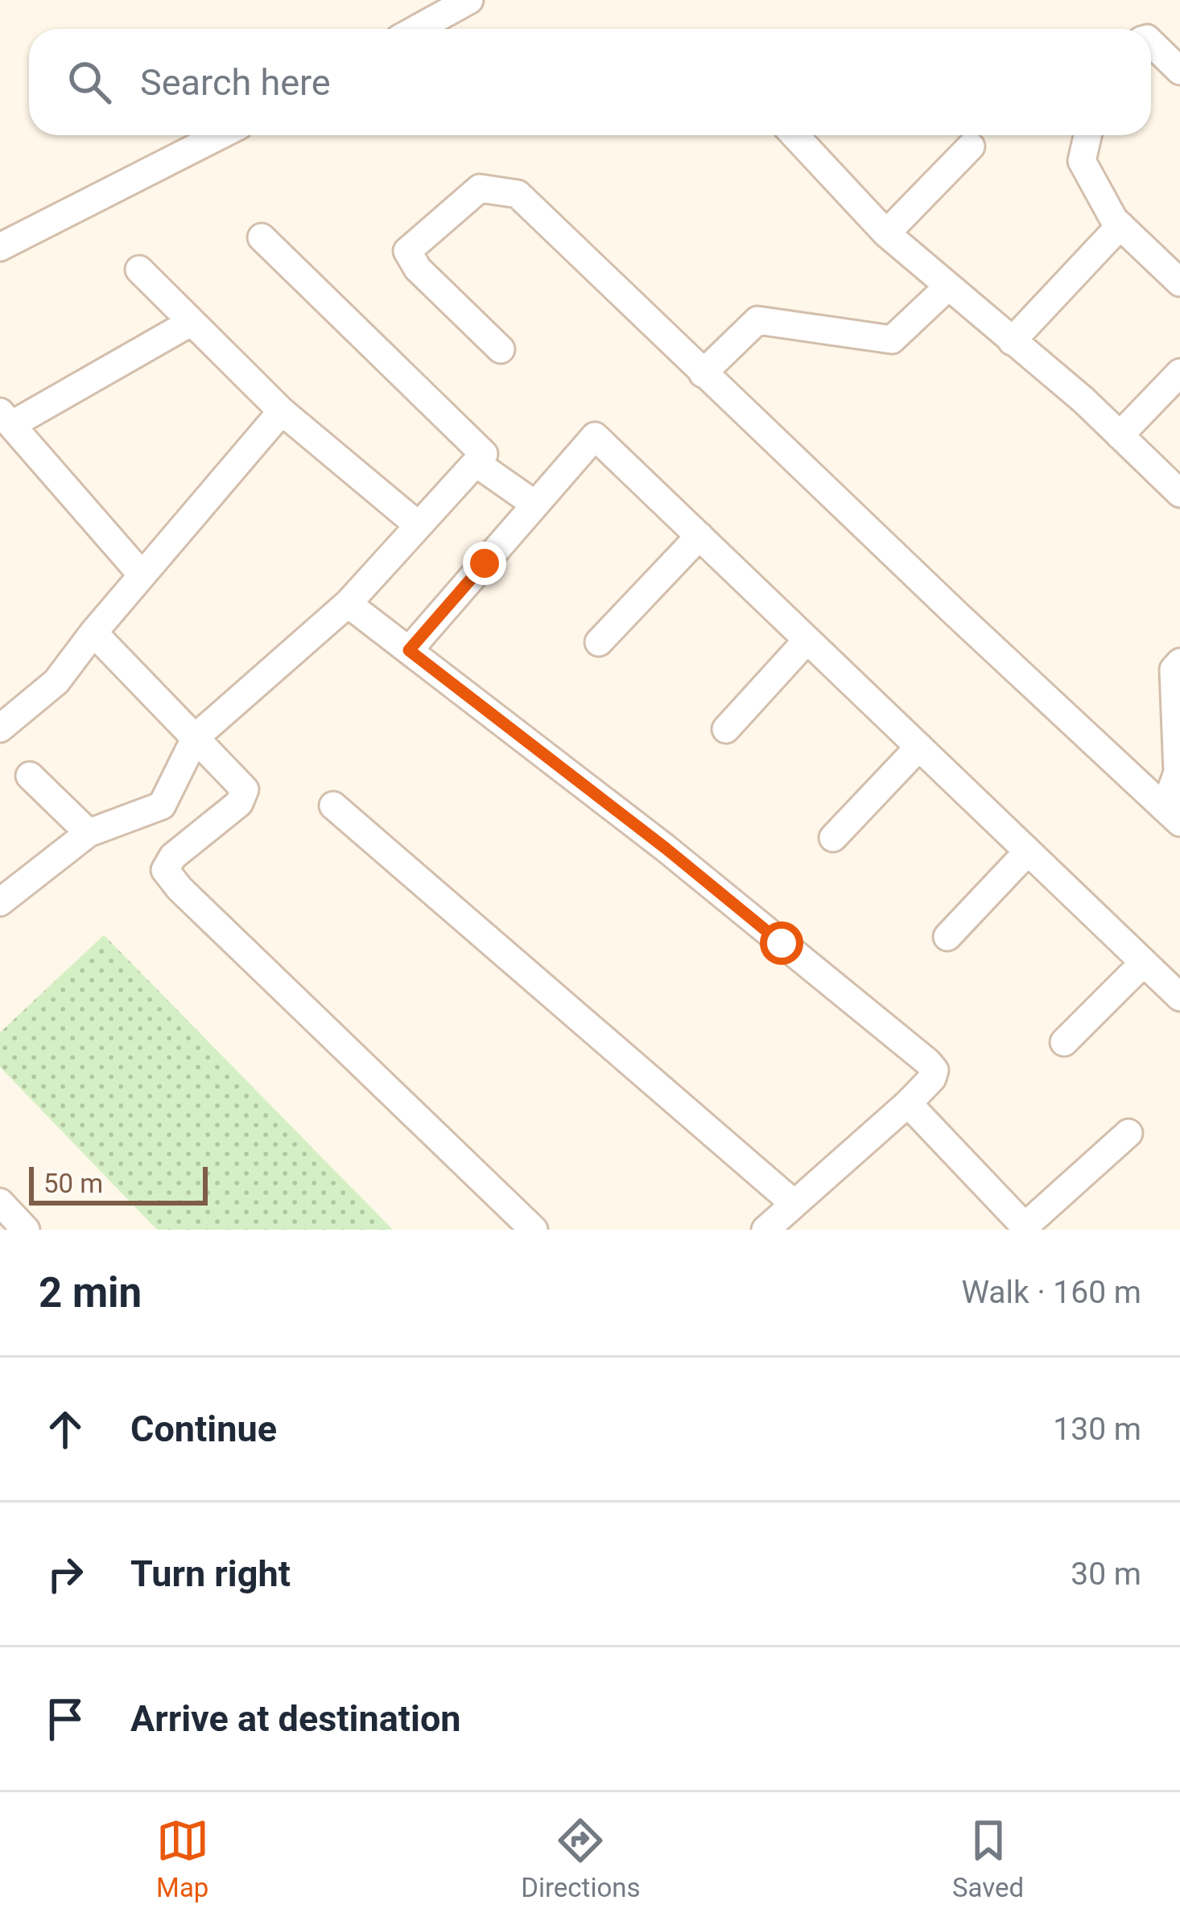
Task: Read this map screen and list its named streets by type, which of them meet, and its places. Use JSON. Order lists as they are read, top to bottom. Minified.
{"scale_bar":"50 m","page":{"search":"Search here","scale":"50 m","heading":["2 min","Walk · 160 m"],"list":[["Continue","130 m"],["Turn right","30 m"],"Arrive at destination"],"nav":["Map","Directions","Saved"]}}
